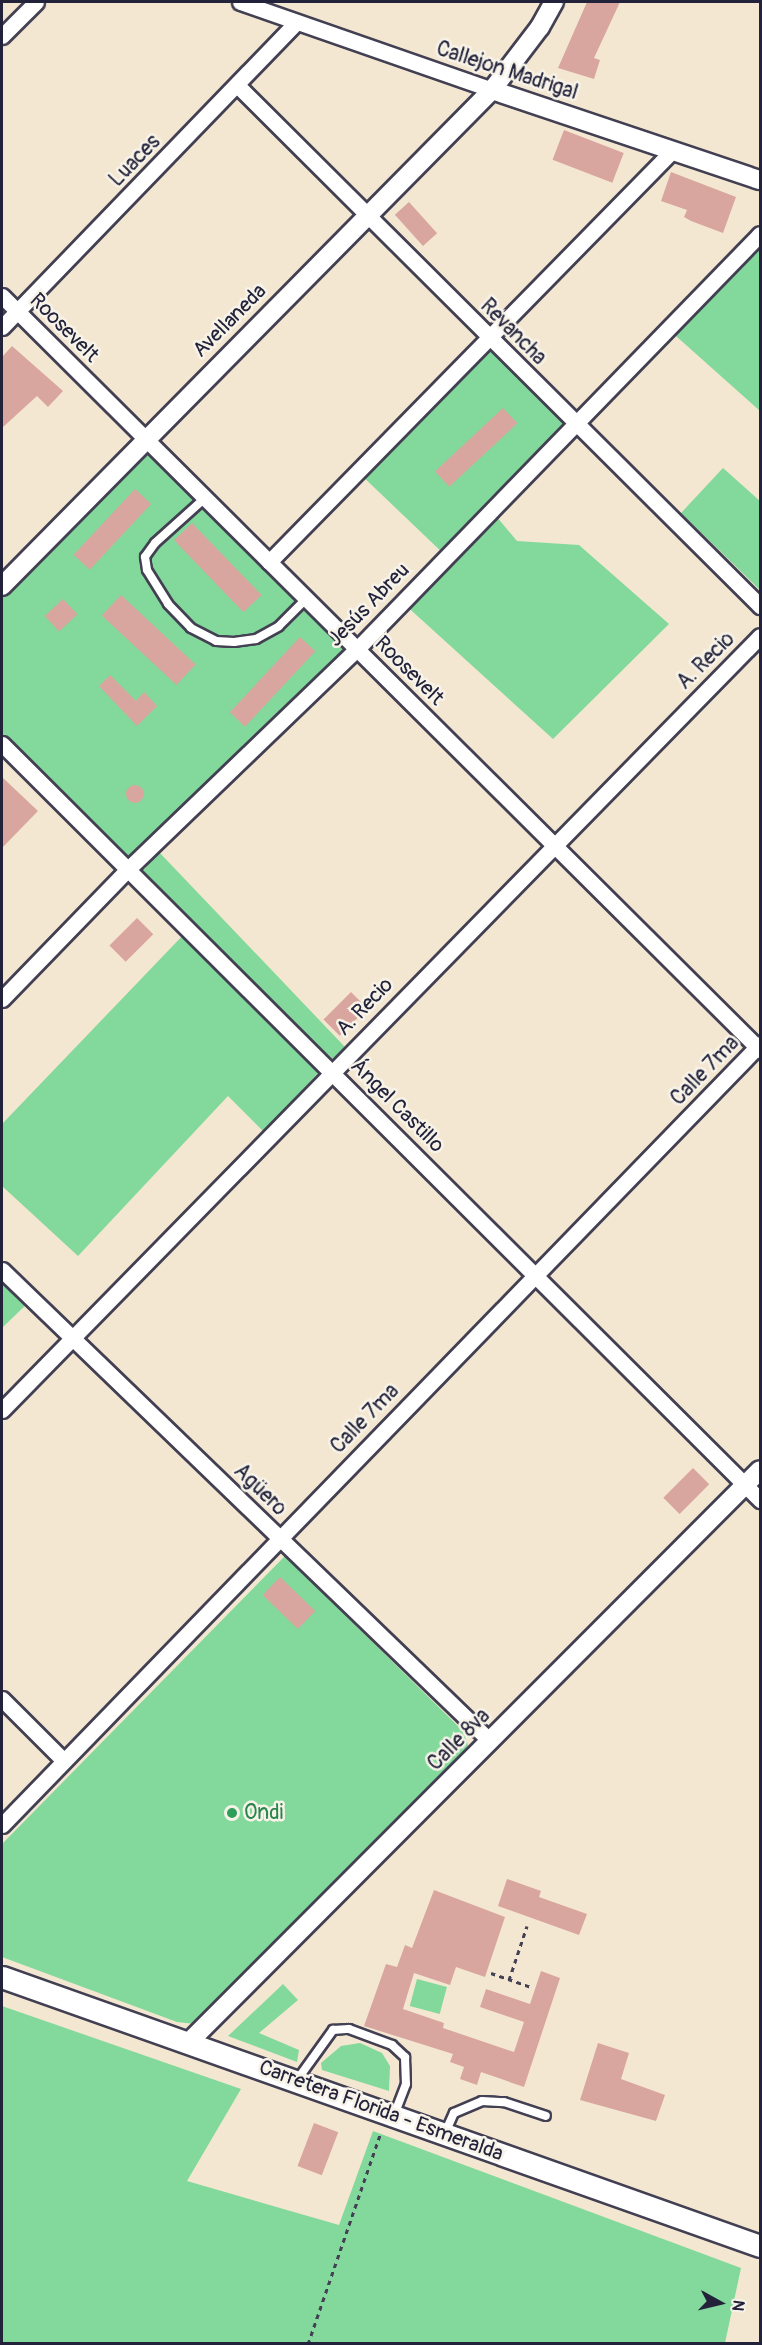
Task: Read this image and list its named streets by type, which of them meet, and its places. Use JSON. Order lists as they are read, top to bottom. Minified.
{"streets":{"main road":["Carretera Florida - Esmeralda"],"street":["Callejon Madrigal","Luaces","Avellaneda","Roosevelt","Revancha","Jesús Abreu","A. Recio","Calle 7ma","Ángel Castillo","Agüero","Calle 8va"]},"crossings":[["Callejon Madrigal","Luaces"],["Callejon Madrigal","Avellaneda"],["Luaces","Roosevelt"],["Luaces","Revancha"],["Avellaneda","Roosevelt"],["Avellaneda","Revancha"],["Roosevelt","Jesús Abreu"],["Roosevelt","A. Recio"],["Roosevelt","Calle 7ma"],["Revancha","Jesús Abreu"],["Jesús Abreu","Ángel Castillo"],["A. Recio","Ángel Castillo"],["A. Recio","Agüero"],["Calle 7ma","Ángel Castillo"],["Calle 7ma","Agüero"],["Ángel Castillo","Calle 8va"],["Agüero","Calle 8va"],["Calle 8va","Carretera Florida - Esmeralda"]],"places":["Ondi"],"north":"right"}
